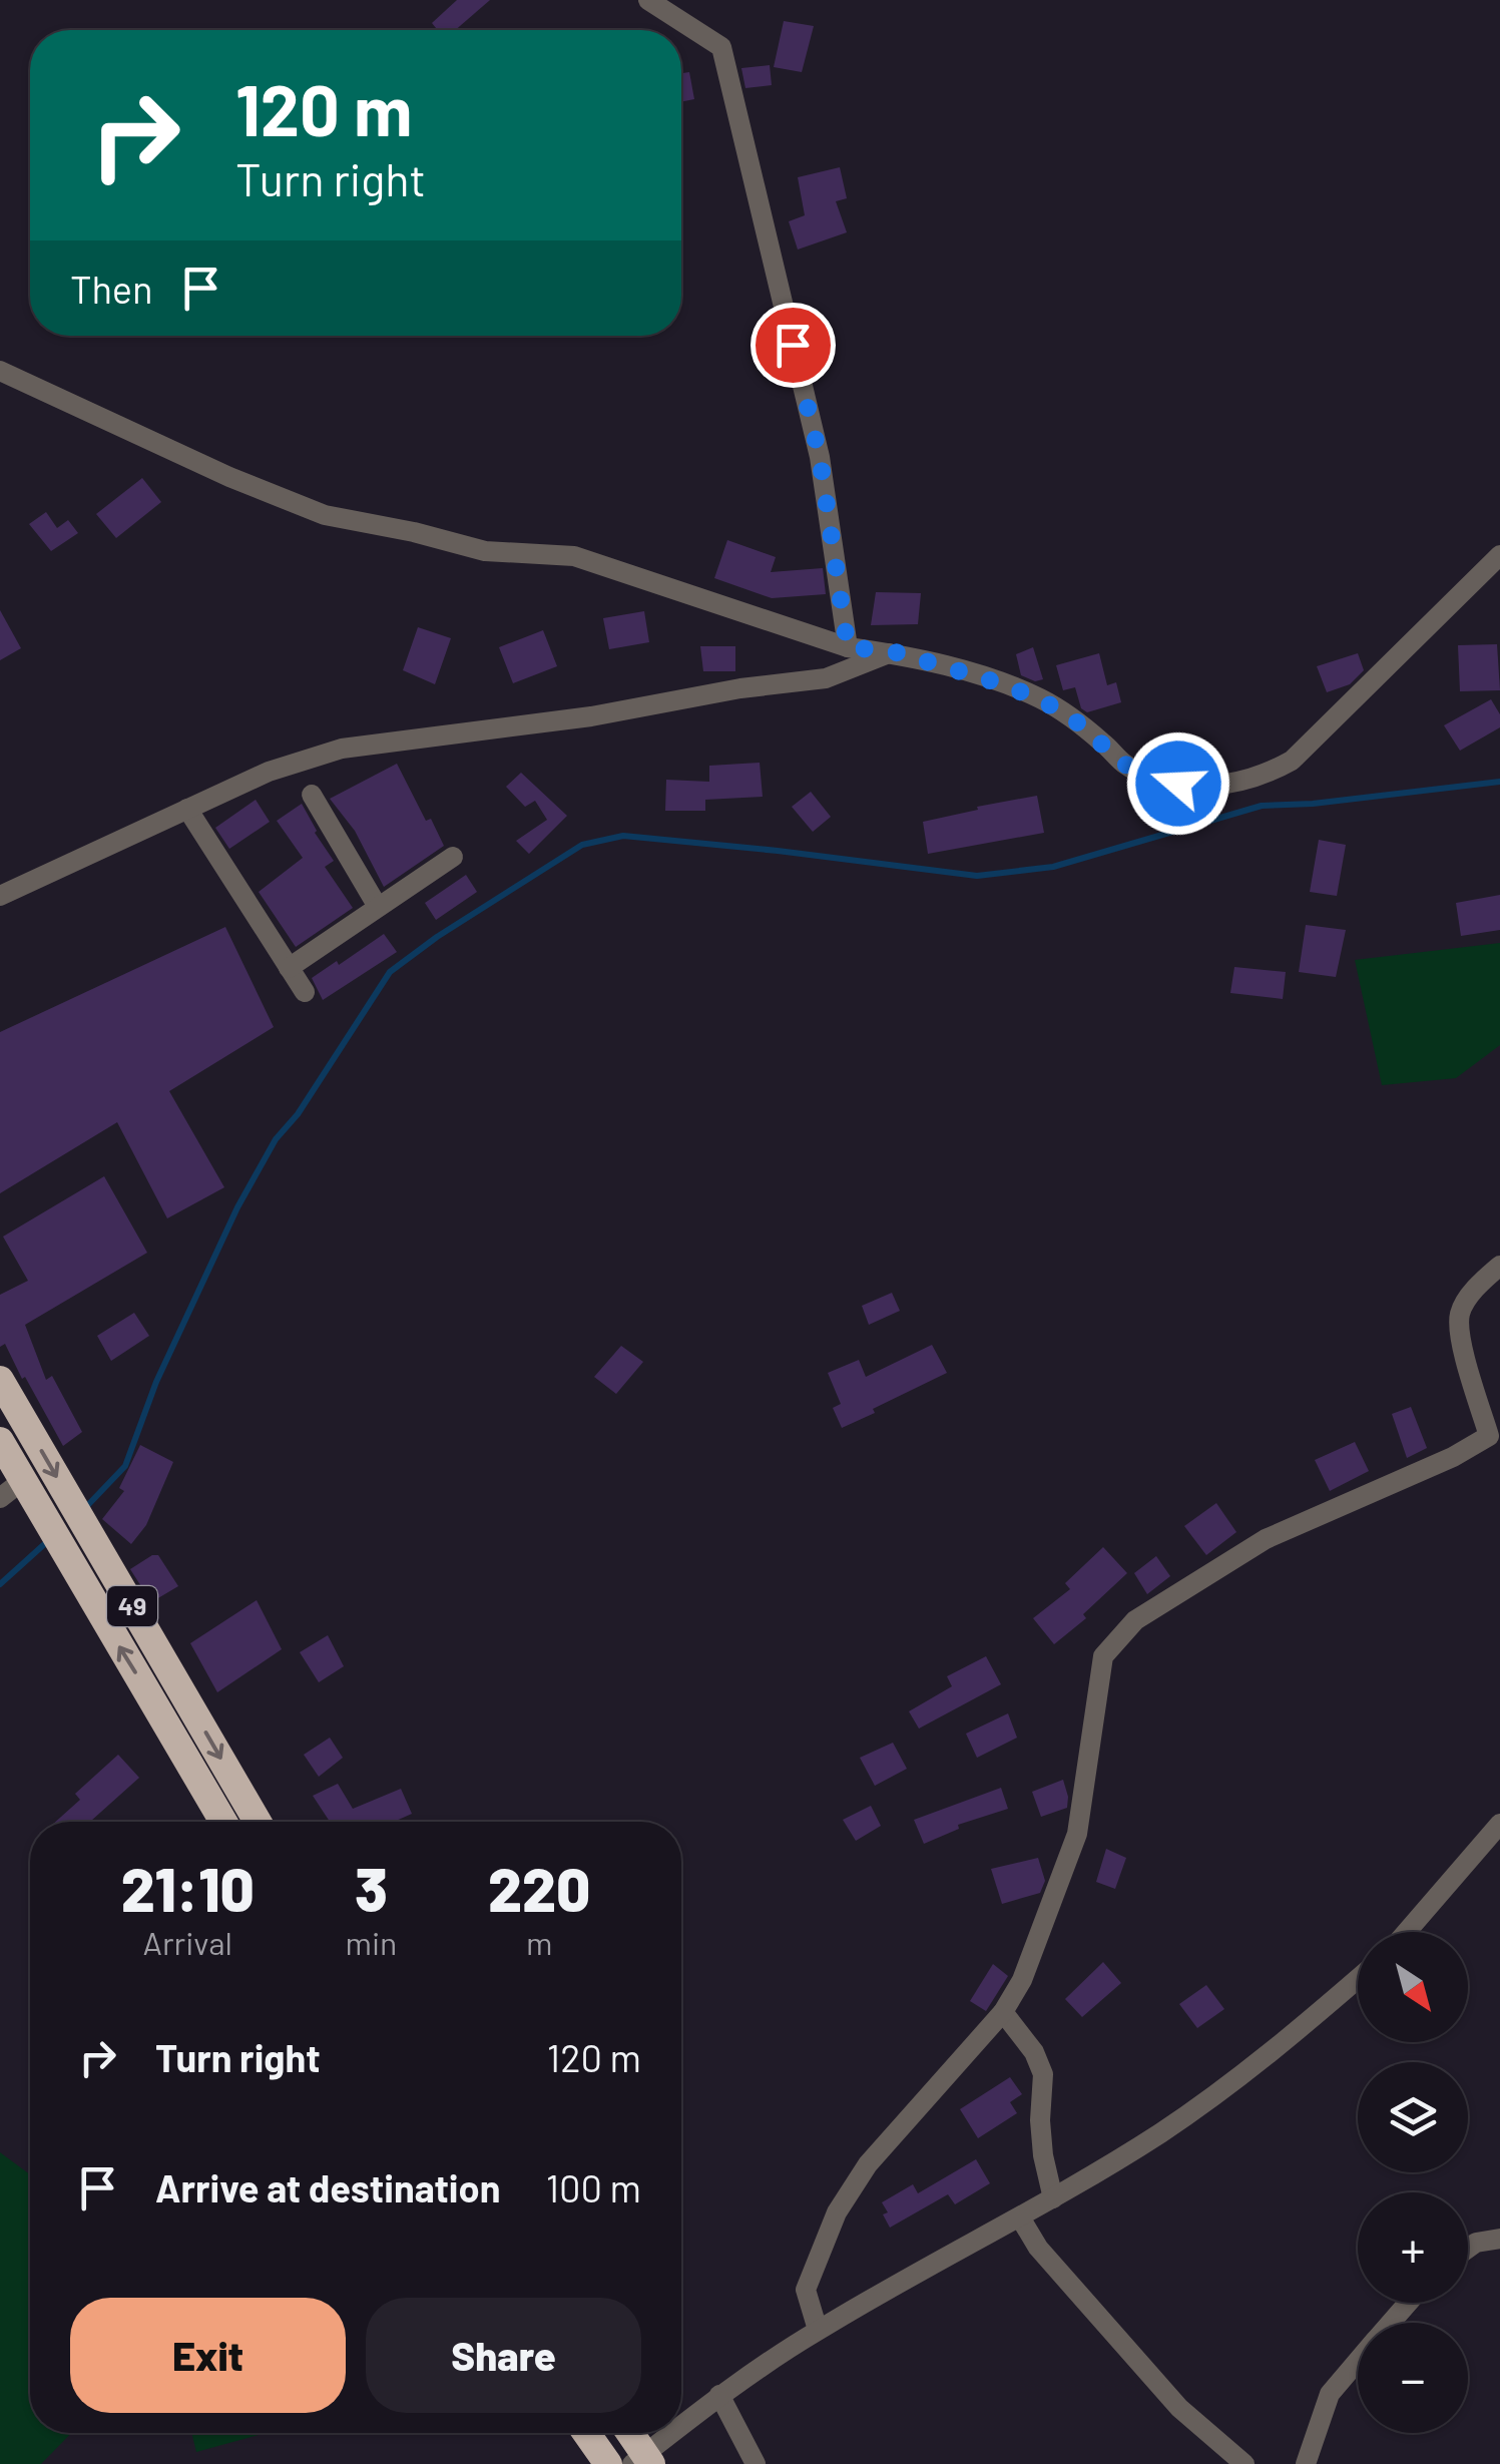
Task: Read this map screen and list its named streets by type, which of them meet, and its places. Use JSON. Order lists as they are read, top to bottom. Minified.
{"streets":{"highway":["49"]},"north":"bottom right","page":{"turn":["120 m","Turn right"],"then":"Then","eta":["21:10","Arrival","3","min","220","m"],"map_buttons":["+","−"],"list":[{"name":"Turn right","value":"120 m"},{"name":"Arrive at destination","value":"100 m"}],"buttons":["Exit","Share"]}}
